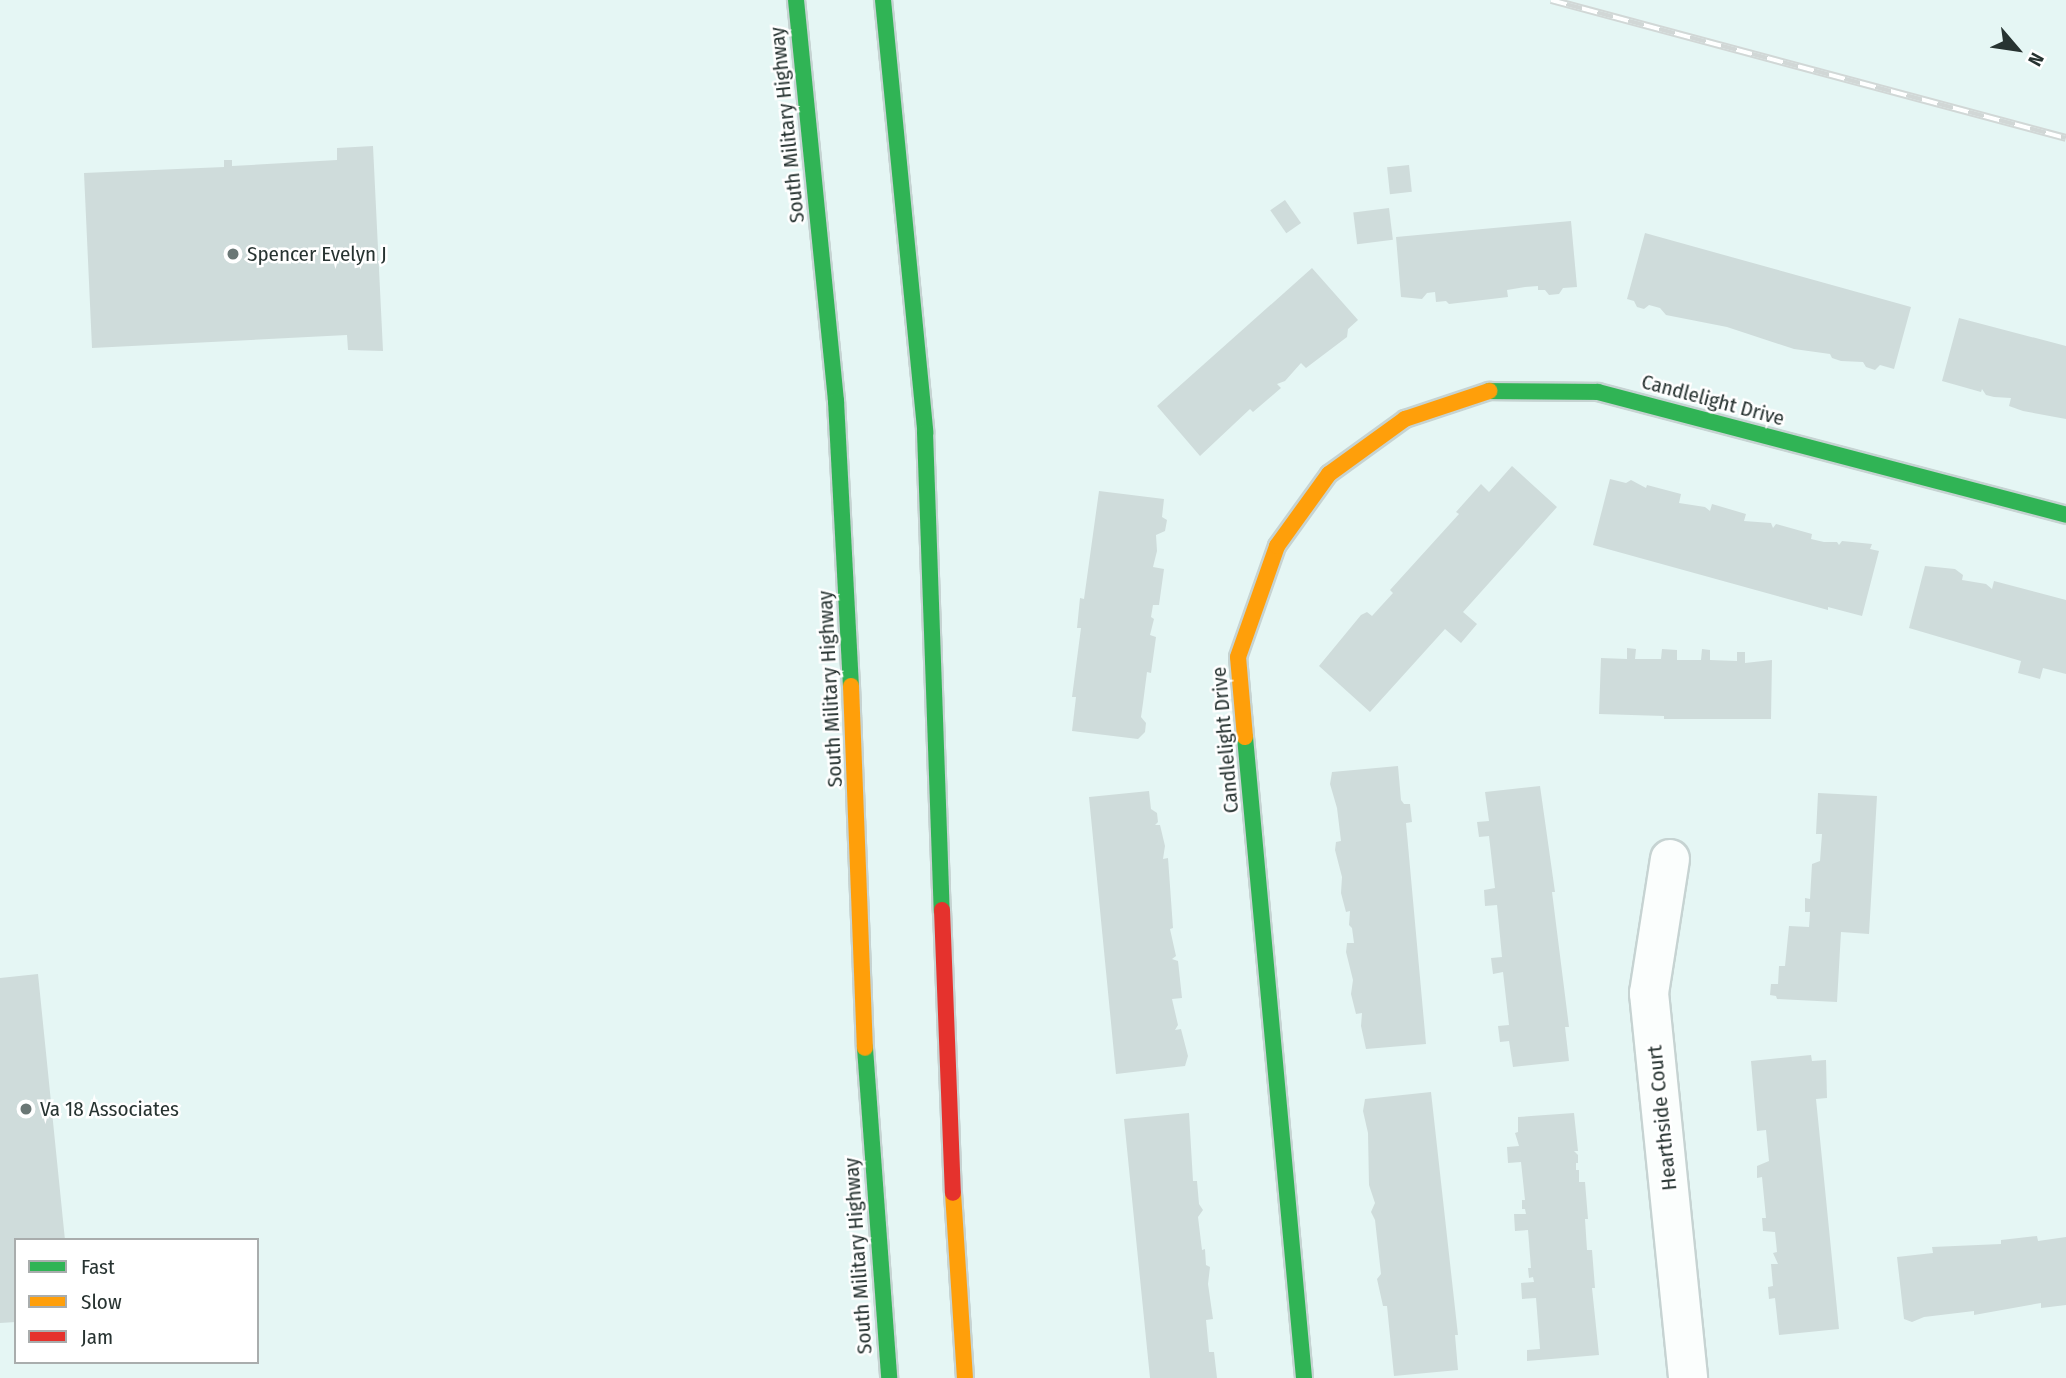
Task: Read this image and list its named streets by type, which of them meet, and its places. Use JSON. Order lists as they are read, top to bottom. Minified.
{"streets":{"main road":["South Military Highway","Candlelight Drive"],"street":["Hearthside Court"]},"places":["Spencer Evelyn J","Va 18 Associates"],"legend":["Fast","Slow","Jam"],"north":"bottom right"}
